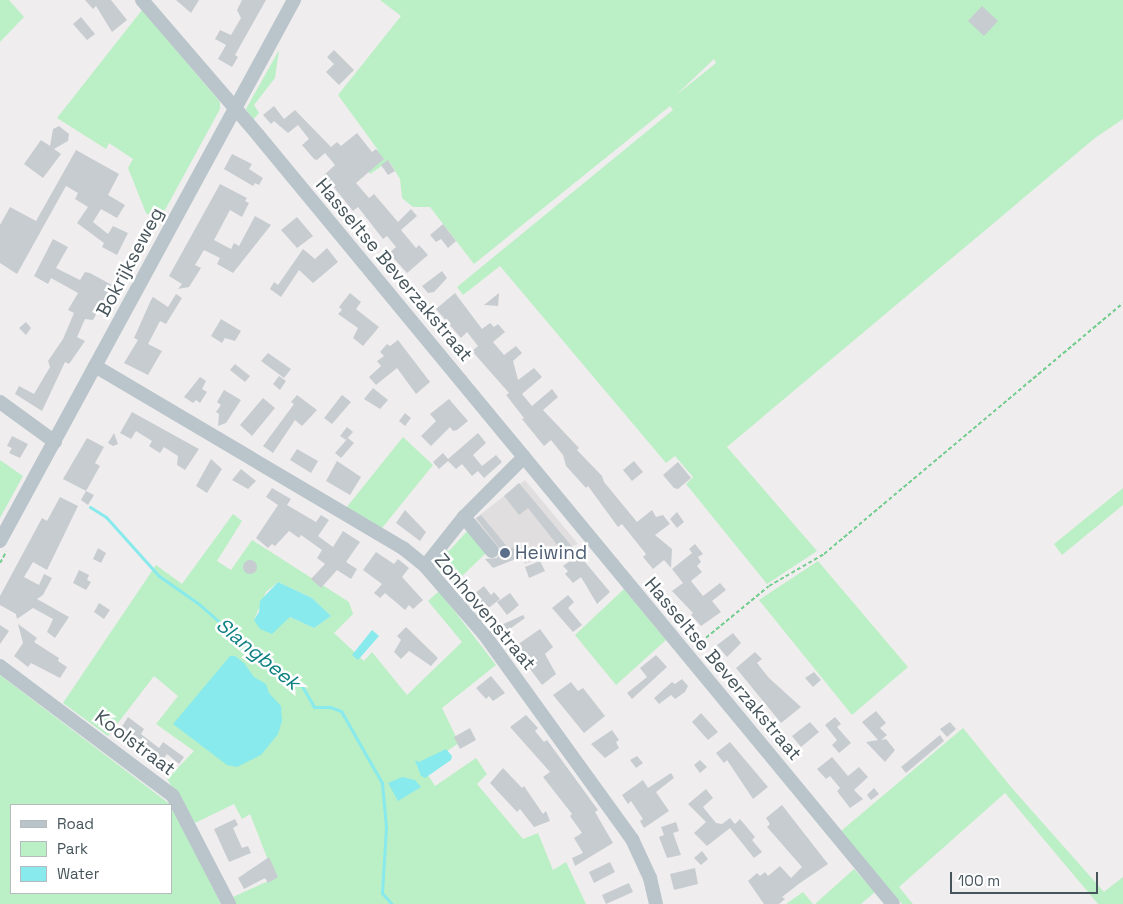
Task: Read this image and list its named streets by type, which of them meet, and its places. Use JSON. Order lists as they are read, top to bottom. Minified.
{"streets":{"street":["Bokrijkseweg","Hasseltse Beverzakstraat","Zonhovenstraat","Koolstraat"]},"crossings":[["Bokrijkseweg","Hasseltse Beverzakstraat"],["Bokrijkseweg","Zonhovenstraat"]],"water":["Slangbeek"],"places":["Heiwind"],"legend":["Road","Park","Water"],"scale_bar":"100 m"}
